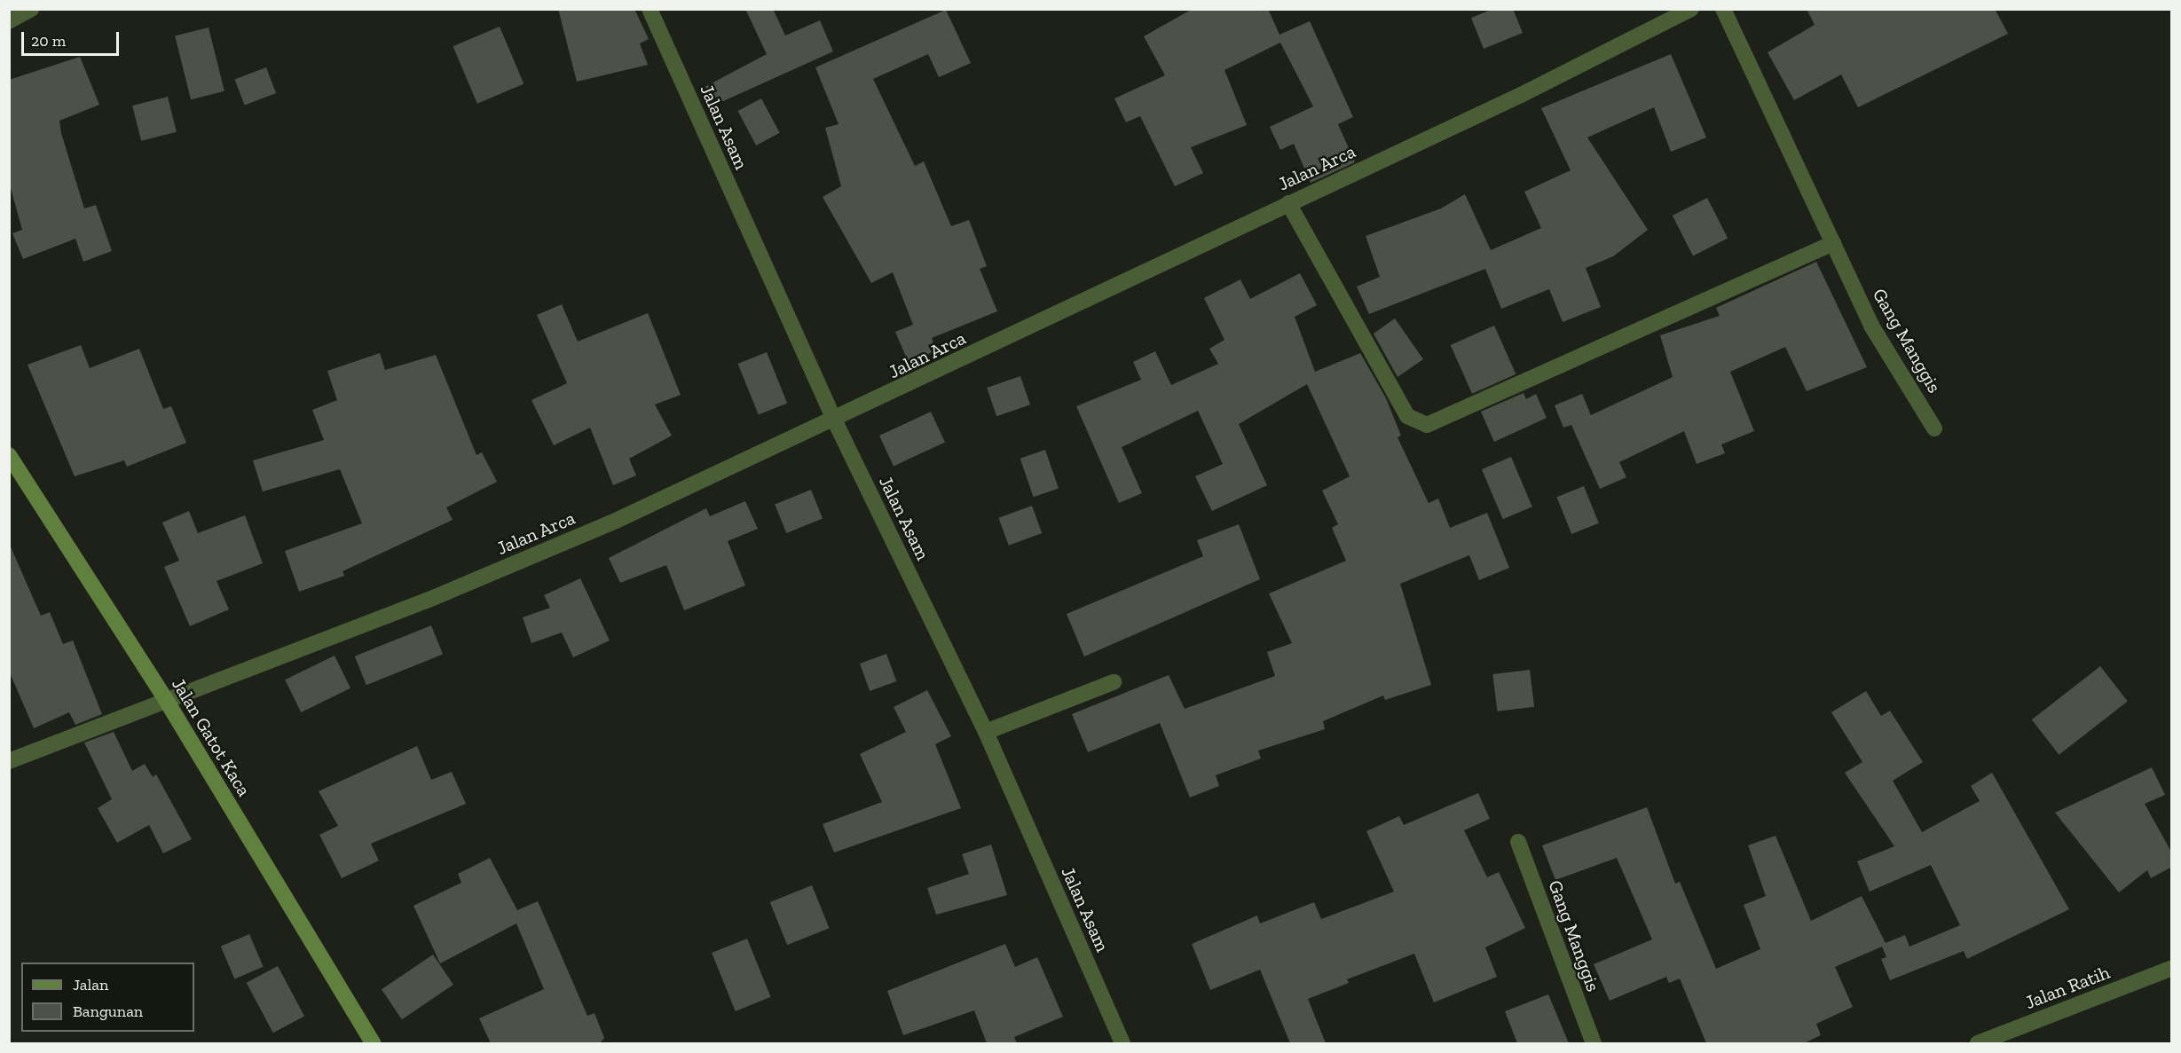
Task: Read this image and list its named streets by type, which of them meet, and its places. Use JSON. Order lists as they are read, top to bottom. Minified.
{"streets":{"main road":["Jalan Gatot Kaca"],"street":["Jalan Asam","Jalan Arca","Gang Manggis","Jalan Ratih"]},"crossings":[["Jalan Asam","Jalan Arca"],["Jalan Arca","Jalan Gatot Kaca"]],"legend":["Jalan","Bangunan"],"scale_bar":"20 m"}
